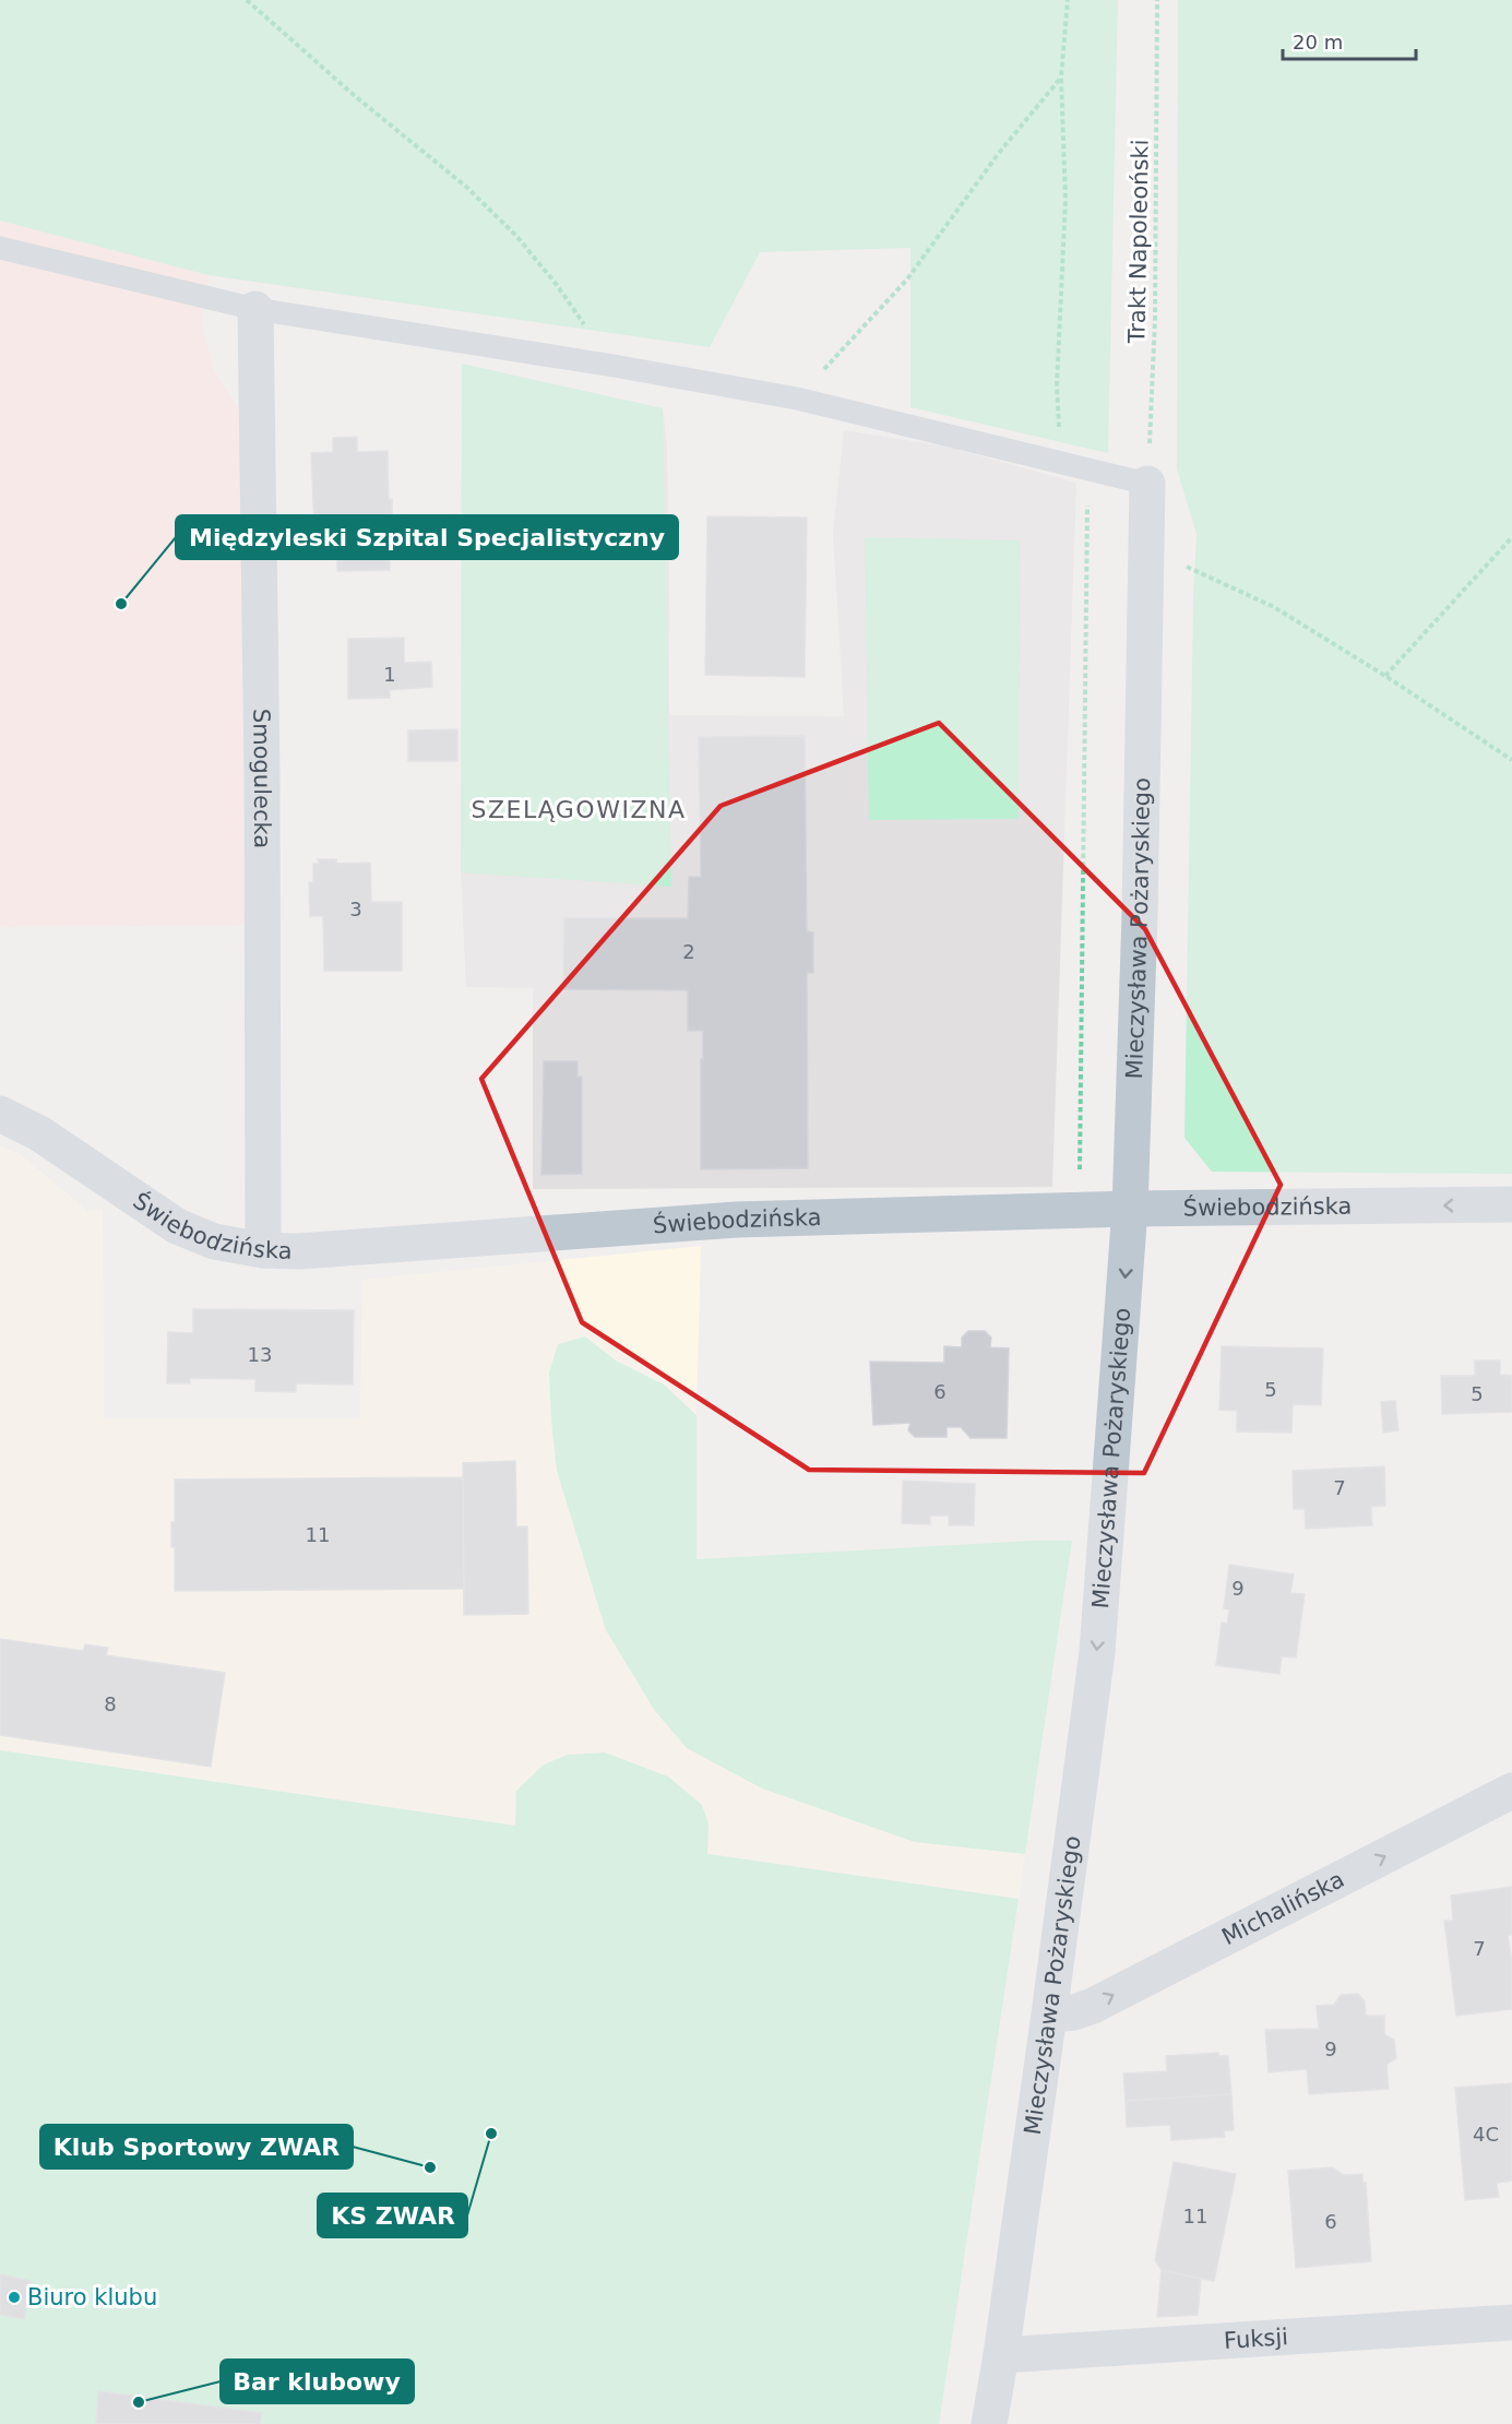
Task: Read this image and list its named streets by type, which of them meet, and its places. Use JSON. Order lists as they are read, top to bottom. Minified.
{"streets":{"street":["Smogulecka","Mieczysława Pożaryskiego","Świebodzińska","Michalińska","Fuksji"],"path":["Trakt Napoleoński"]},"crossings":[["Trakt Napoleoński","Mieczysława Pożaryskiego"],["Smogulecka","Świebodzińska"],["Mieczysława Pożaryskiego","Świebodzińska"],["Mieczysława Pożaryskiego","Michalińska"],["Mieczysława Pożaryskiego","Fuksji"]],"one_way":["Mieczysława Pożaryskiego","Michalińska"],"districts":["SZELĄGOWIZNA"],"places":["Międzyleski Szpital Specjalistyczny","KS ZWAR","Klub Sportowy ZWAR","Biuro klubu","Bar klubowy"],"house_numbers":["1","3","2","13","5","6","5","7","11","9","8","7","9","4C","11","6"],"scale_bar":"20 m"}
